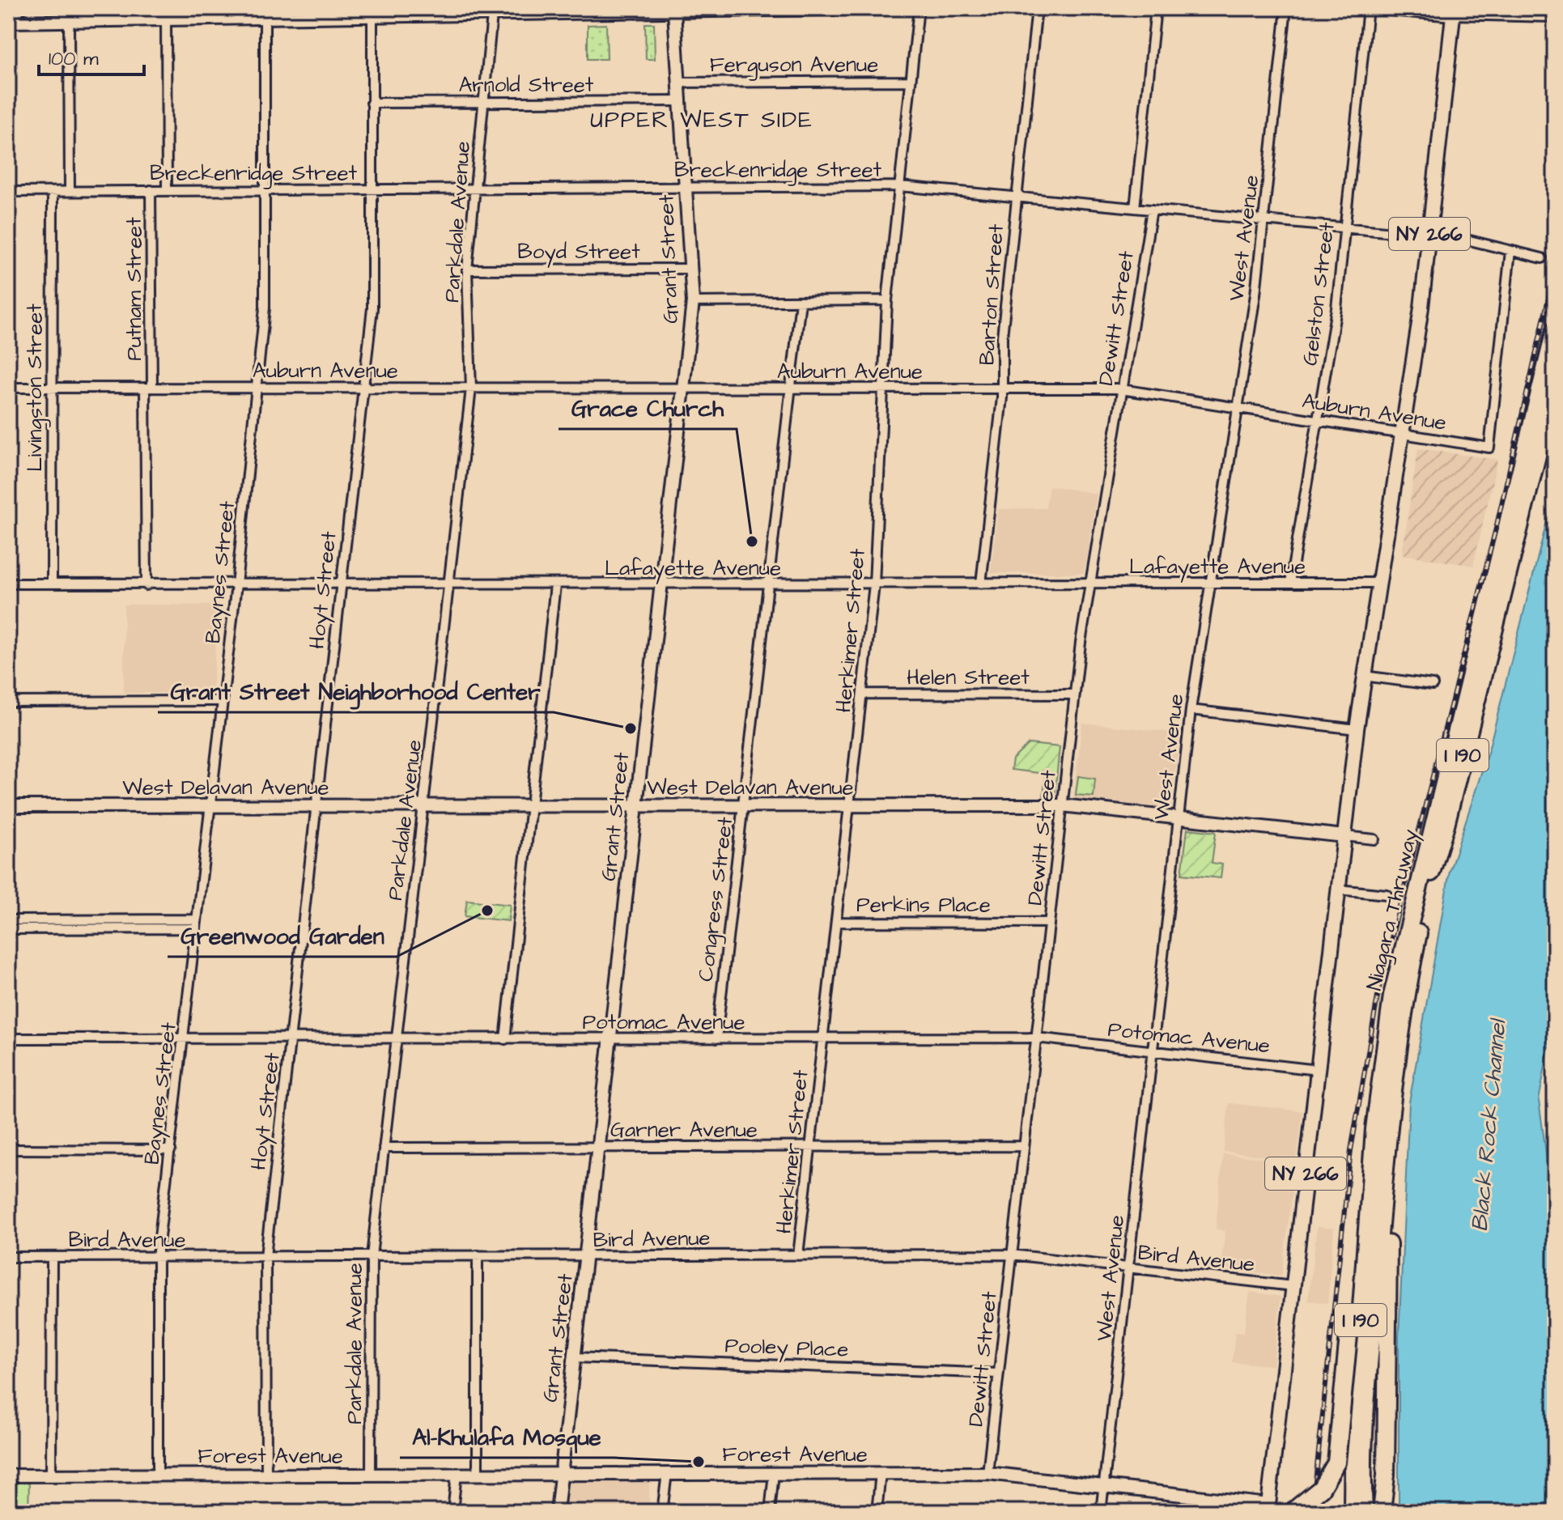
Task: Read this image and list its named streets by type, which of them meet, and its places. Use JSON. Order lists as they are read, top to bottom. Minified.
{"streets":{"highway":["I 190","Niagara Thruway"],"main road":["NY 266"],"street":["Ferguson Avenue","Arnold Street","Breckenridge Street","Parkdale Avenue","West Avenue","Boyd Street","Grant Street","Putnam Street","Gelston Street","Barton Street","Dewitt Street","Auburn Avenue","Livingston Street","Lafayette Avenue","Baynes Street","Hoyt Street","Herkimer Street","Helen Street","West Delavan Avenue","Congress Street","Perkins Place","Potomac Avenue","Garner Avenue","Bird Avenue","Pooley Place","Forest Avenue"]},"crossings":[["Ferguson Avenue","Grant Street"],["Ferguson Avenue","Herkimer Street"],["Arnold Street","Parkdale Avenue"],["Arnold Street","Grant Street"],["Arnold Street","Hoyt Street"],["Breckenridge Street","Parkdale Avenue"],["Breckenridge Street","NY 266"],["Breckenridge Street","West Avenue"],["Breckenridge Street","Grant Street"],["Breckenridge Street","Putnam Street"],["Breckenridge Street","Gelston Street"],["Breckenridge Street","Barton Street"],["Breckenridge Street","Dewitt Street"],["Breckenridge Street","Auburn Avenue"],["Breckenridge Street","Livingston Street"],["Breckenridge Street","Baynes Street"],["Breckenridge Street","Hoyt Street"],["Breckenridge Street","Herkimer Street"],["Parkdale Avenue","Boyd Street"],["Parkdale Avenue","Auburn Avenue"],["Parkdale Avenue","Lafayette Avenue"],["Parkdale Avenue","West Delavan Avenue"],["Parkdale Avenue","Potomac Avenue"],["Parkdale Avenue","Garner Avenue"],["Parkdale Avenue","Bird Avenue"],["Parkdale Avenue","Forest Avenue"],["NY 266","Auburn Avenue"],["NY 266","Lafayette Avenue"],["NY 266","West Delavan Avenue"],["NY 266","Potomac Avenue"],["NY 266","Bird Avenue"],["NY 266","Forest Avenue"],["West Avenue","Auburn Avenue"],["West Avenue","Lafayette Avenue"],["West Avenue","West Delavan Avenue"],["West Avenue","Potomac Avenue"],["West Avenue","Bird Avenue"],["West Avenue","Forest Avenue"],["Boyd Street","Grant Street"],["Grant Street","Auburn Avenue"],["Grant Street","Lafayette Avenue"],["Grant Street","West Delavan Avenue"],["Grant Street","Potomac Avenue"],["Grant Street","Garner Avenue"],["Grant Street","Bird Avenue"],["Grant Street","Pooley Place"],["Grant Street","Forest Avenue"],["Putnam Street","Auburn Avenue"],["Putnam Street","Lafayette Avenue"],["Gelston Street","Auburn Avenue"],["Gelston Street","Lafayette Avenue"],["Barton Street","Auburn Avenue"],["Barton Street","Lafayette Avenue"],["Dewitt Street","Auburn Avenue"],["Dewitt Street","Lafayette Avenue"],["Dewitt Street","Helen Street"],["Dewitt Street","West Delavan Avenue"],["Dewitt Street","Perkins Place"],["Dewitt Street","Potomac Avenue"],["Dewitt Street","Garner Avenue"],["Dewitt Street","Bird Avenue"],["Dewitt Street","Pooley Place"],["Dewitt Street","Forest Avenue"],["Auburn Avenue","Livingston Street"],["Auburn Avenue","Baynes Street"],["Auburn Avenue","Hoyt Street"],["Auburn Avenue","Herkimer Street"],["Auburn Avenue","Congress Street"],["Livingston Street","Lafayette Avenue"],["Lafayette Avenue","Baynes Street"],["Lafayette Avenue","Hoyt Street"],["Lafayette Avenue","Herkimer Street"],["Lafayette Avenue","Congress Street"],["Baynes Street","West Delavan Avenue"],["Baynes Street","Potomac Avenue"],["Baynes Street","Bird Avenue"],["Baynes Street","Forest Avenue"],["Hoyt Street","West Delavan Avenue"],["Hoyt Street","Potomac Avenue"],["Hoyt Street","Bird Avenue"],["Hoyt Street","Forest Avenue"],["Herkimer Street","Helen Street"],["Herkimer Street","West Delavan Avenue"],["Herkimer Street","Perkins Place"],["Herkimer Street","Potomac Avenue"],["Herkimer Street","Garner Avenue"],["Herkimer Street","Bird Avenue"],["West Delavan Avenue","Congress Street"],["Congress Street","Potomac Avenue"]],"districts":["UPPER WEST SIDE"],"water":["Black Rock Channel"],"places":["Grace Church","Grant Street Neighborhood Center","Greenwood Garden","Al-Khulafa Mosque"],"scale_bar":"100 m"}
